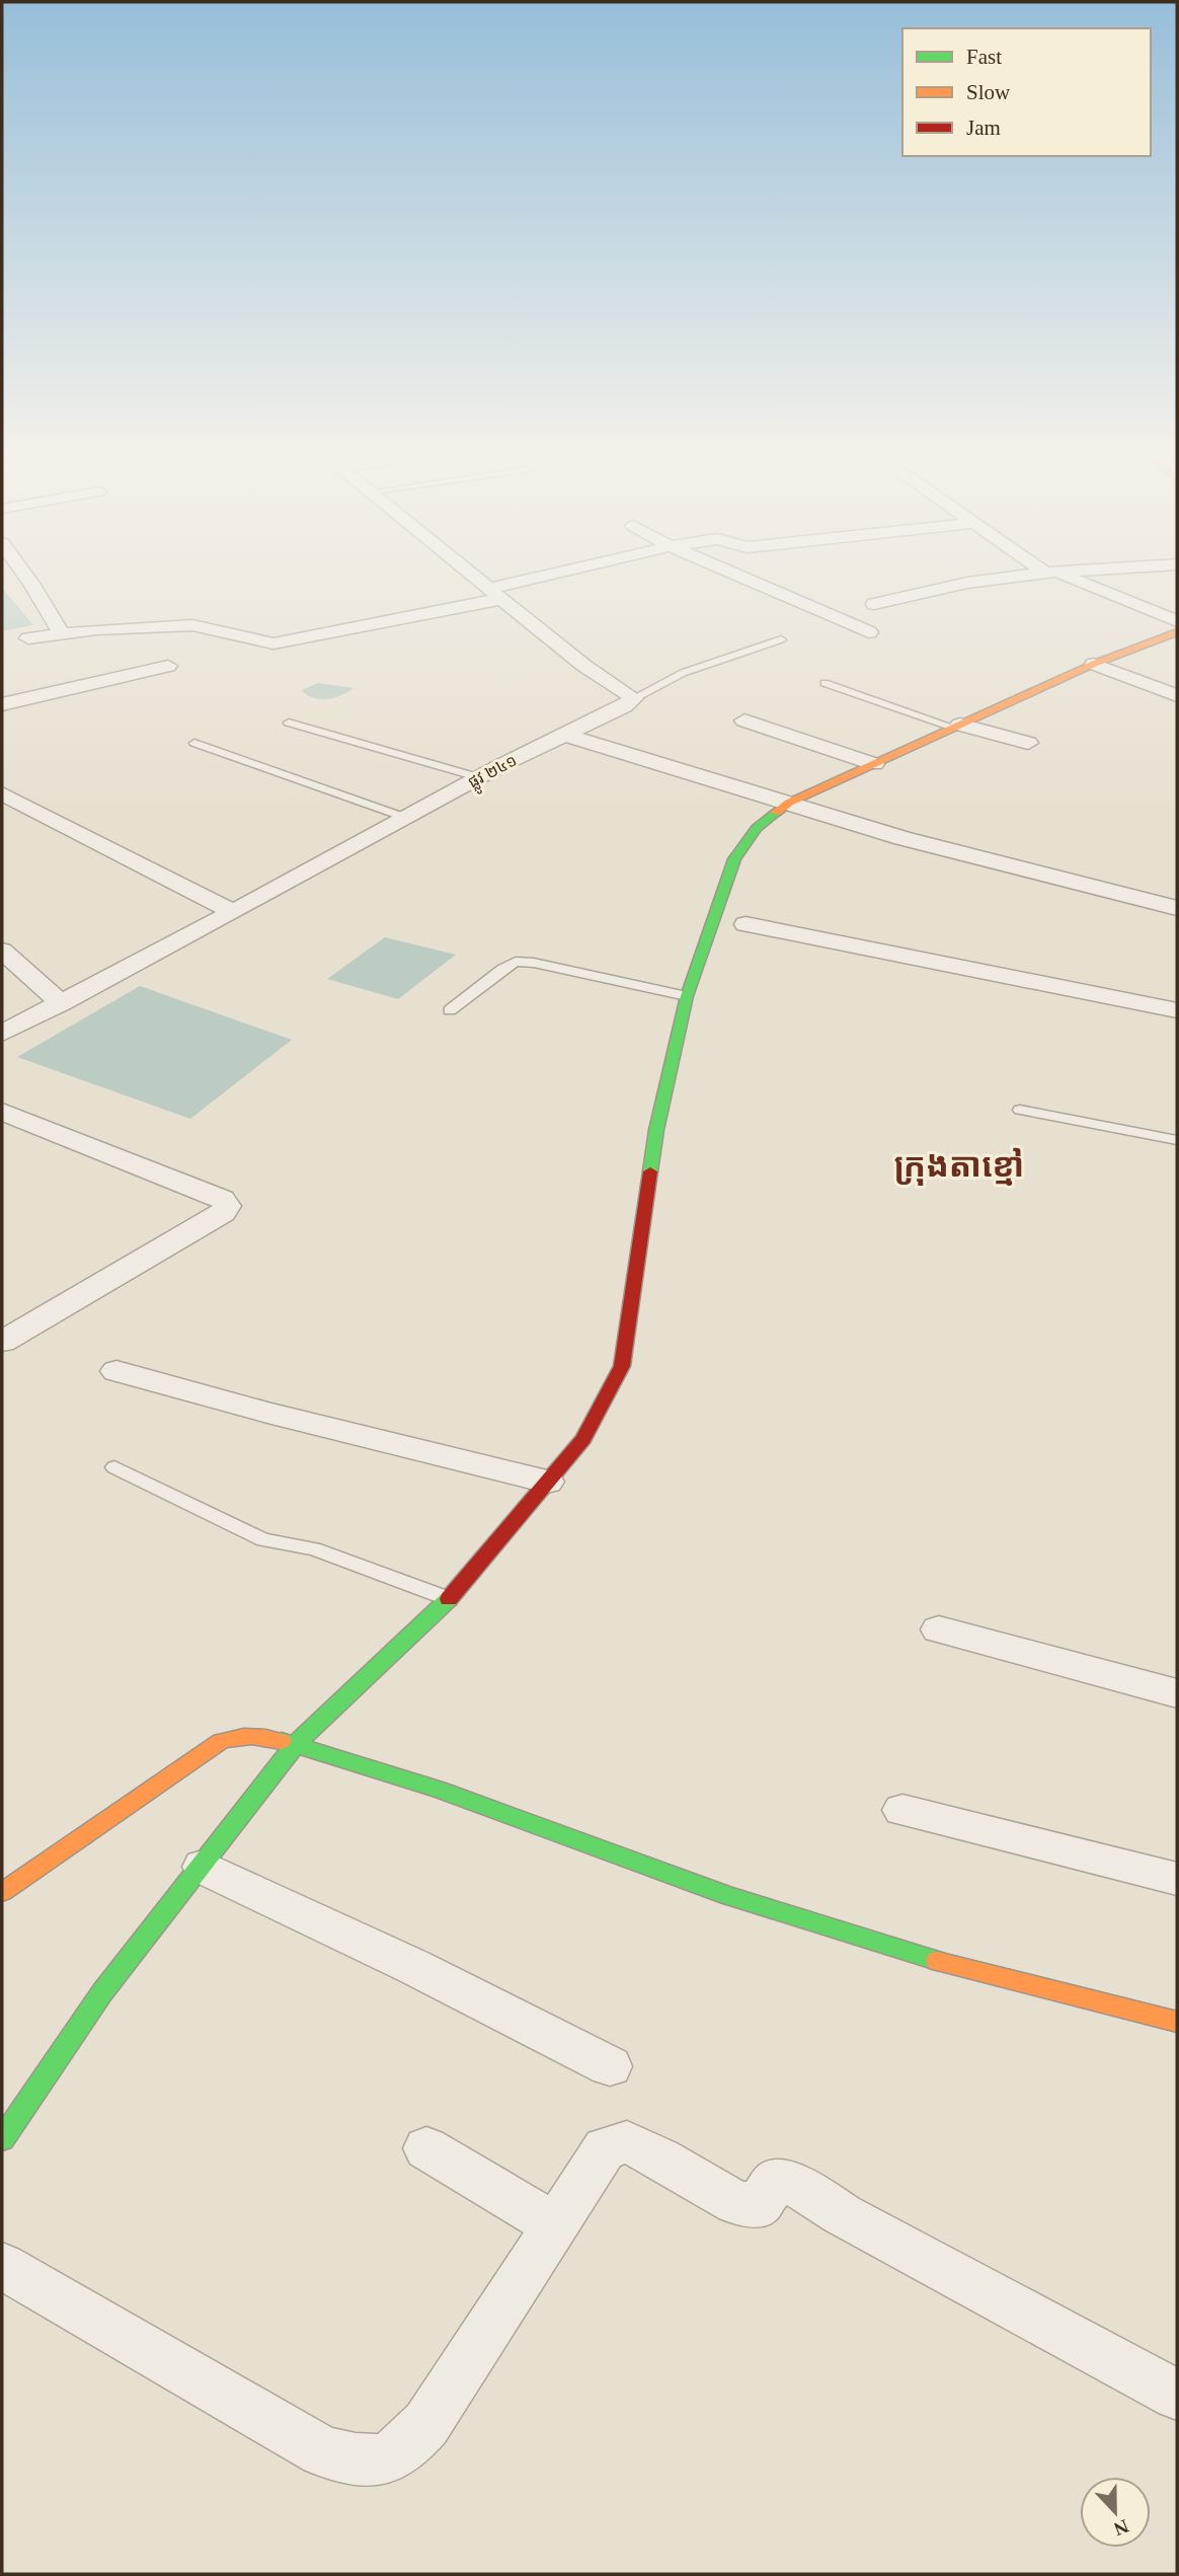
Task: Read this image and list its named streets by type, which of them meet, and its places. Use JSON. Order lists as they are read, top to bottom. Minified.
{"streets":{"street":["ផ្លូវ ២៤១"]},"districts":["ក្រុងតាខ្មៅ"],"legend":["Fast","Slow","Jam"],"north":"bottom"}
